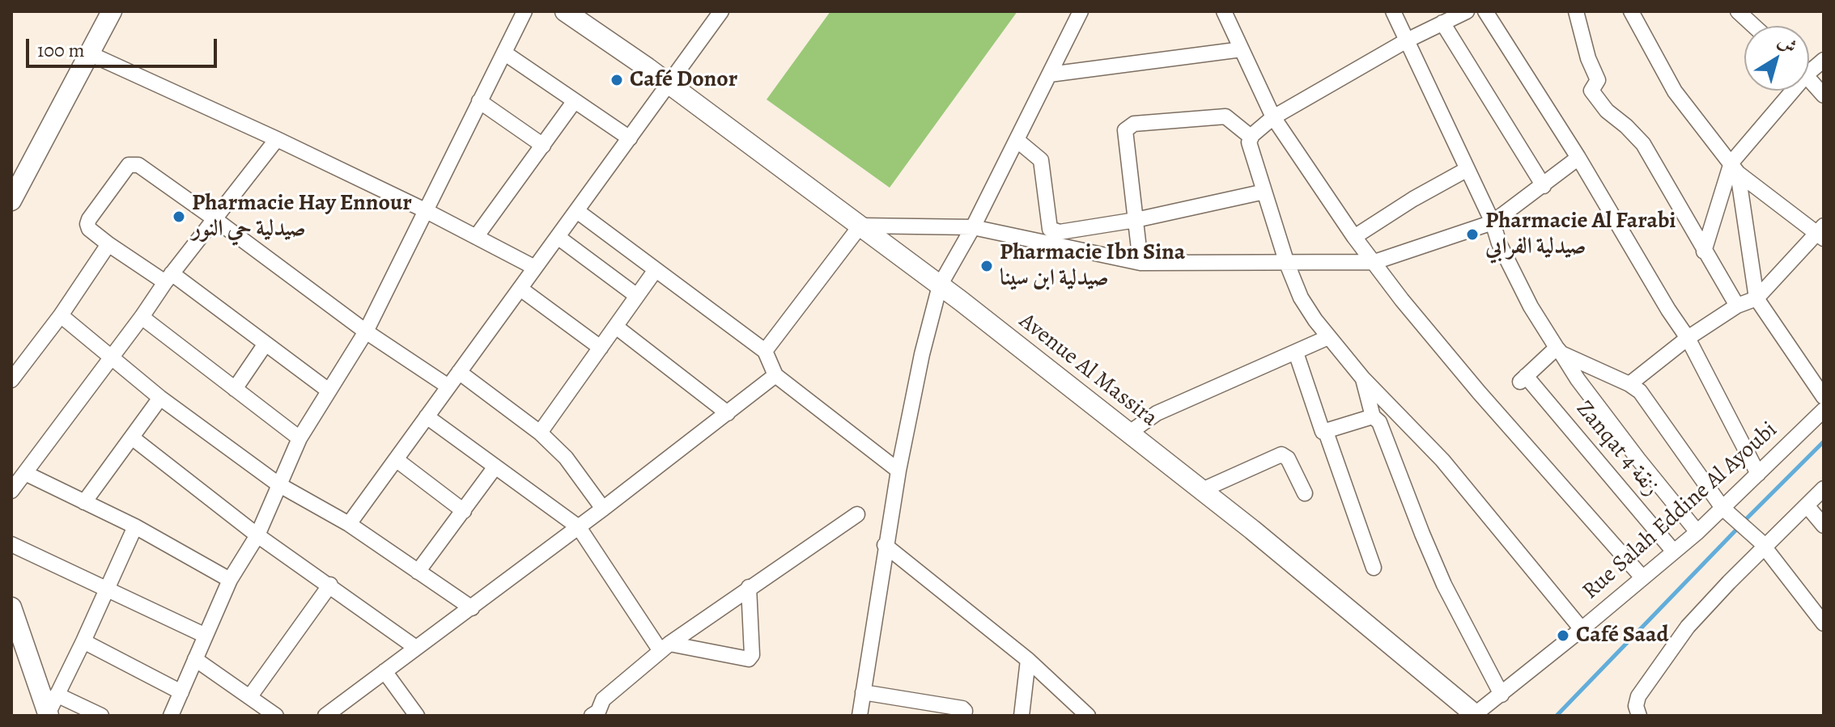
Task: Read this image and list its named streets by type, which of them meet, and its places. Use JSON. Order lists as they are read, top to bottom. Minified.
{"streets":{"street":["Avenue Al Massira","Zanqat 4 زنقة","Rue Salah Eddine Al Ayoubi"]},"crossings":[["Avenue Al Massira","Rue Salah Eddine Al Ayoubi"],["Zanqat 4 زنقة","Rue Salah Eddine Al Ayoubi"]],"places":["Café Donor","Pharmacie Hay Ennour صيدلية حي النور","Pharmacie Al Farabi صيدلية الفرابي","Pharmacie Ibn Sina صيدلية ابن سينا","Café Saad"],"scale_bar":"100 m","north":"top right"}
